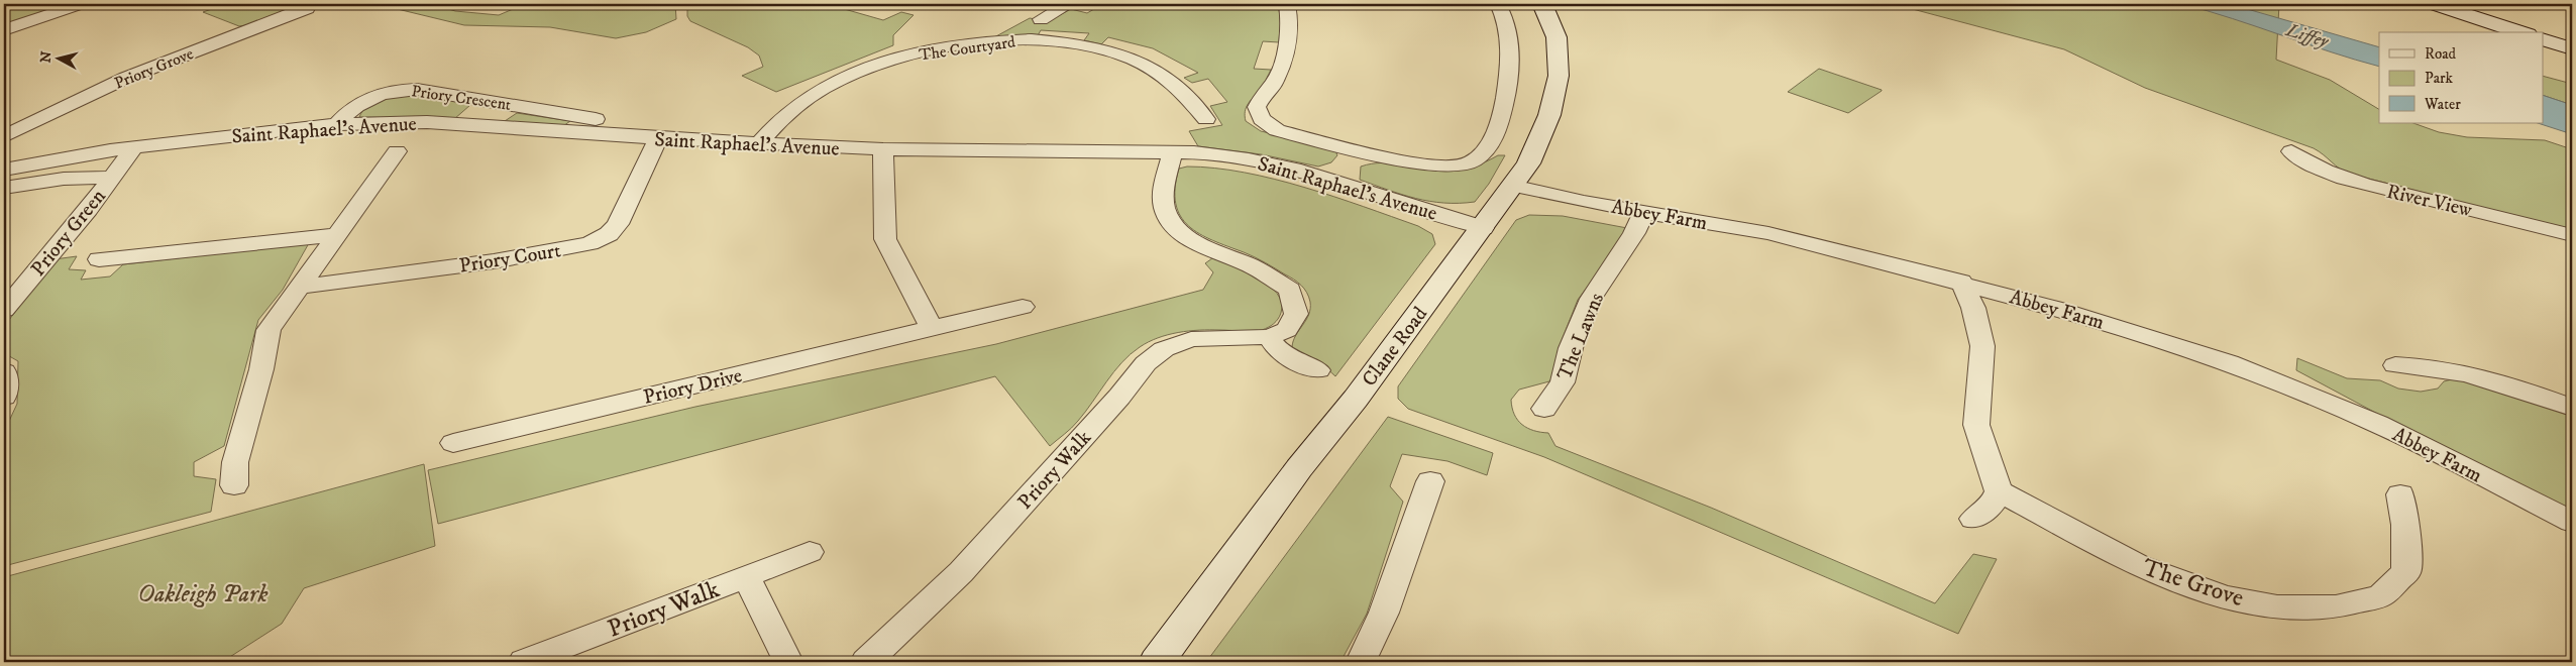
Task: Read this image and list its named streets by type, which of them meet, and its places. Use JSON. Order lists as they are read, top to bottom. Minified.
{"streets":{"main road":["Clane Road"],"street":["The Courtyard","Priory Grove","Priory Crescent","Saint Raphael's Avenue","River View","Abbey Farm","Priory Green","Priory Court","The Lawns","Priory Drive","Priory Walk","The Grove"]},"crossings":[["The Courtyard","Saint Raphael's Avenue"],["Priory Crescent","Saint Raphael's Avenue"],["Saint Raphael's Avenue","Priory Green"],["Saint Raphael's Avenue","Priory Court"],["Saint Raphael's Avenue","Clane Road"],["Saint Raphael's Avenue","Priory Walk"],["Abbey Farm","The Lawns"],["Abbey Farm","Clane Road"]],"water":["Liffey"],"parks":["Oakleigh Park"],"legend":["Road","Park","Water"],"north":"left"}
